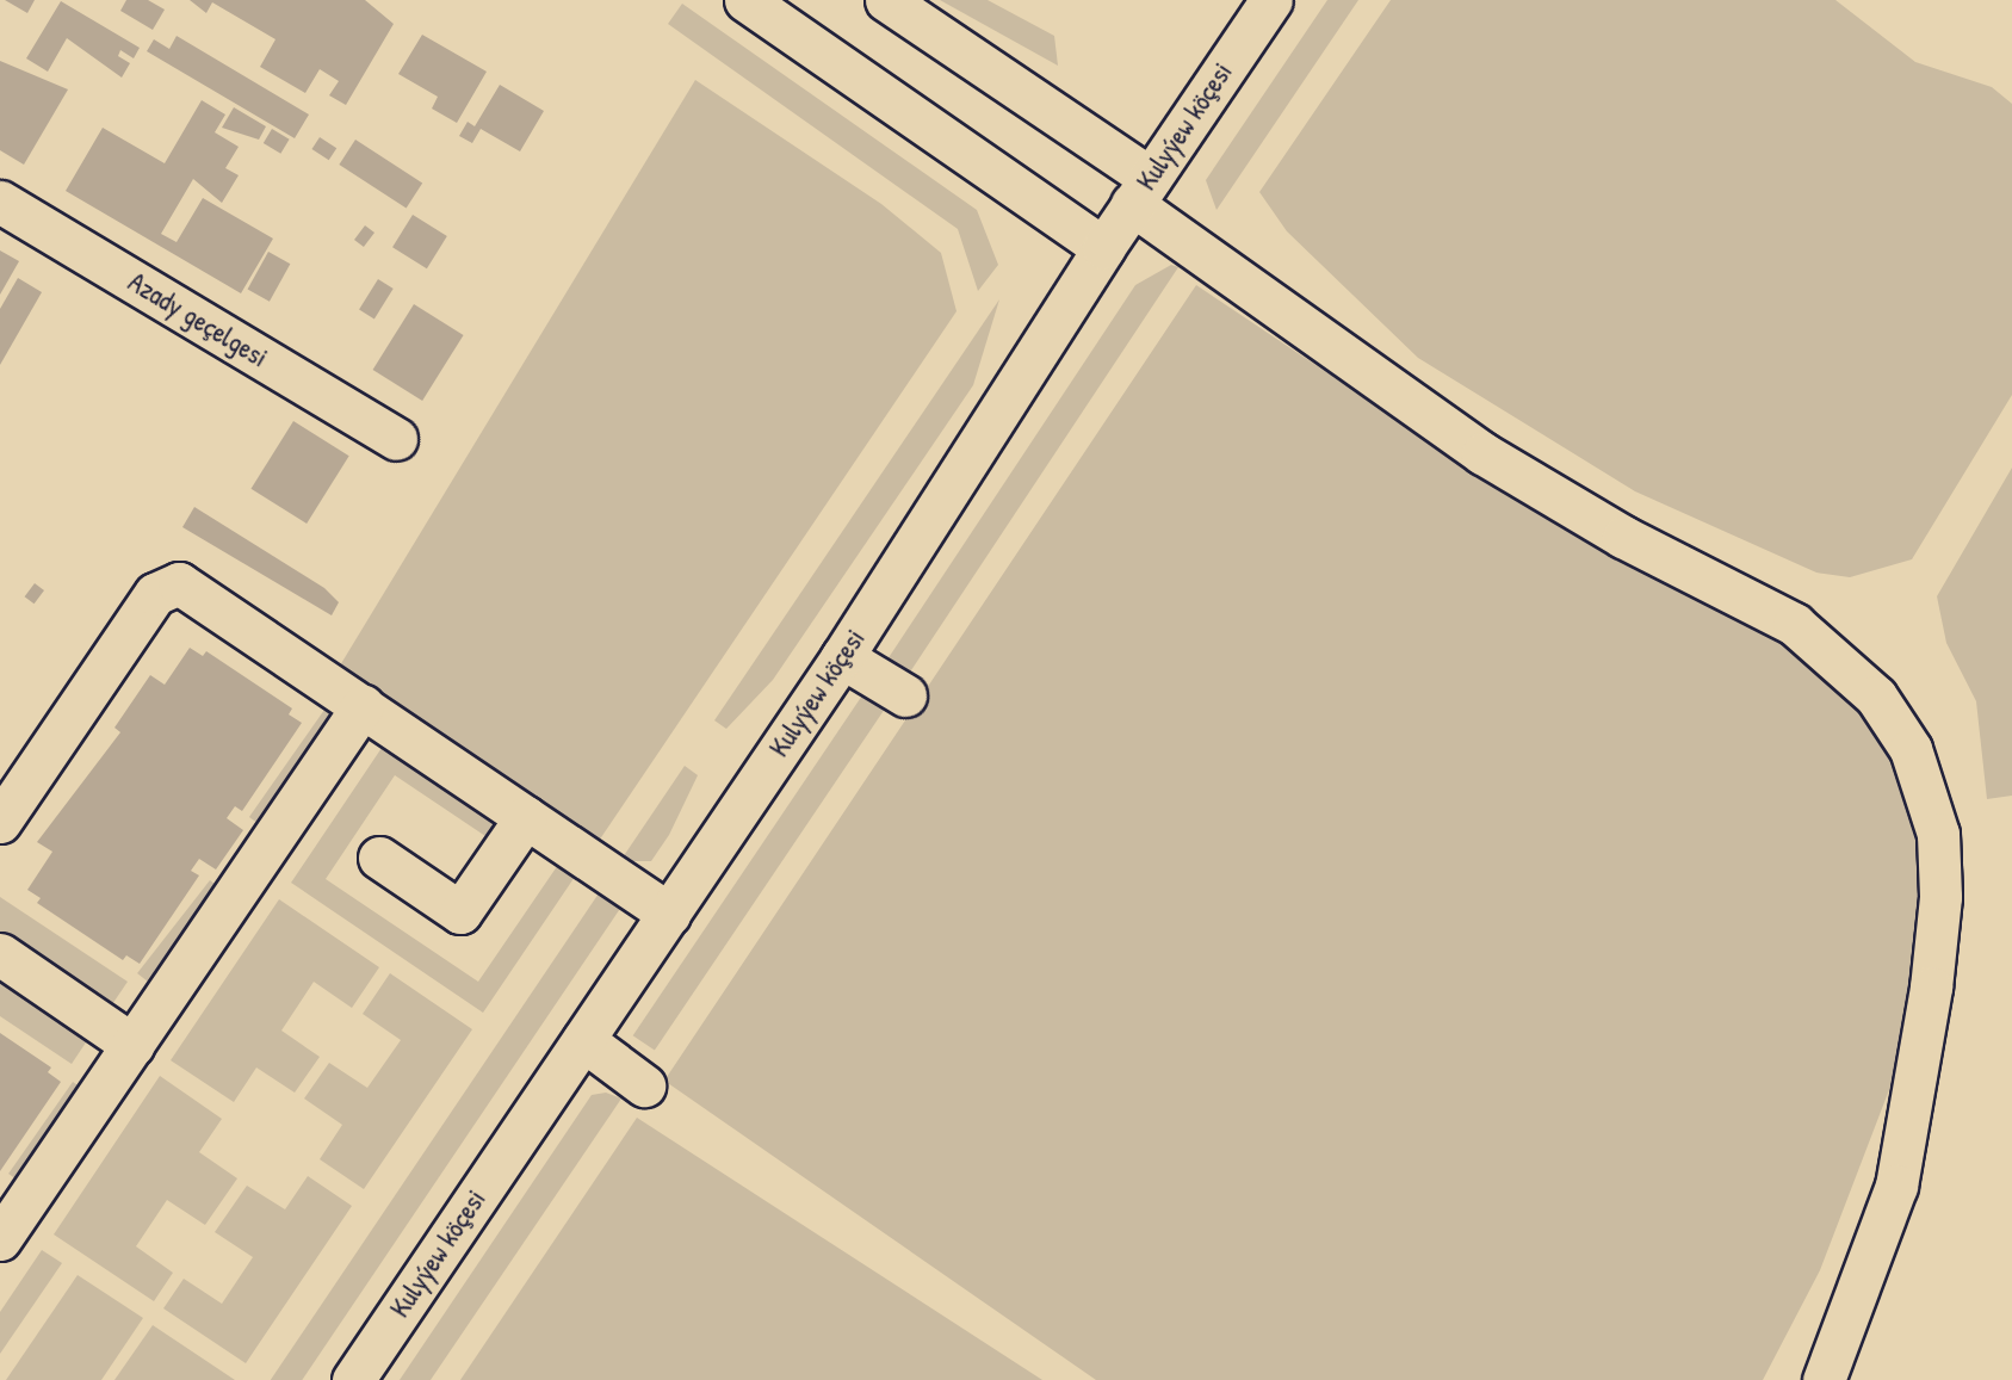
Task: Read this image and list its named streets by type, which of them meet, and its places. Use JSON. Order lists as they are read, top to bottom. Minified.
{"streets":{"street":["Kulyýew köçesi","Azady geçelgesi"]}}
